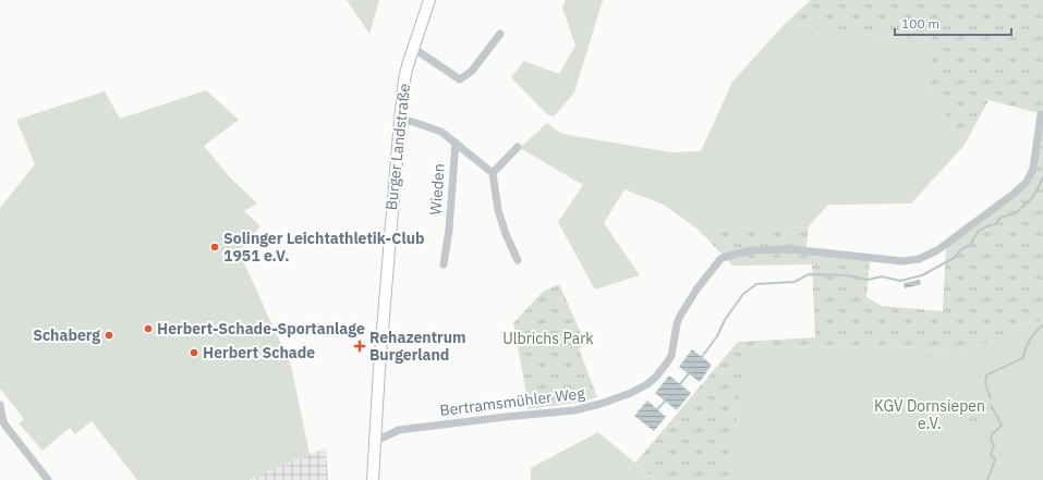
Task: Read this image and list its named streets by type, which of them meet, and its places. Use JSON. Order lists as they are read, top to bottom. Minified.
{"streets":{"main road":["Burger Landstraße"],"street":["Wieden","Bertramsmühler Weg"]},"crossings":[["Burger Landstraße","Wieden"],["Burger Landstraße","Bertramsmühler Weg"]],"parks":["Ulbrichs Park","KGV Dornsiepen e.V."],"places":{"other":["Solinger Leichtathletik-Club 1951 e.V.","Herbert-Schade-Sportanlage","Schaberg","Herbert Schade"],"health":["Rehazentrum Burgerland"]},"scale_bar":"100 m"}
